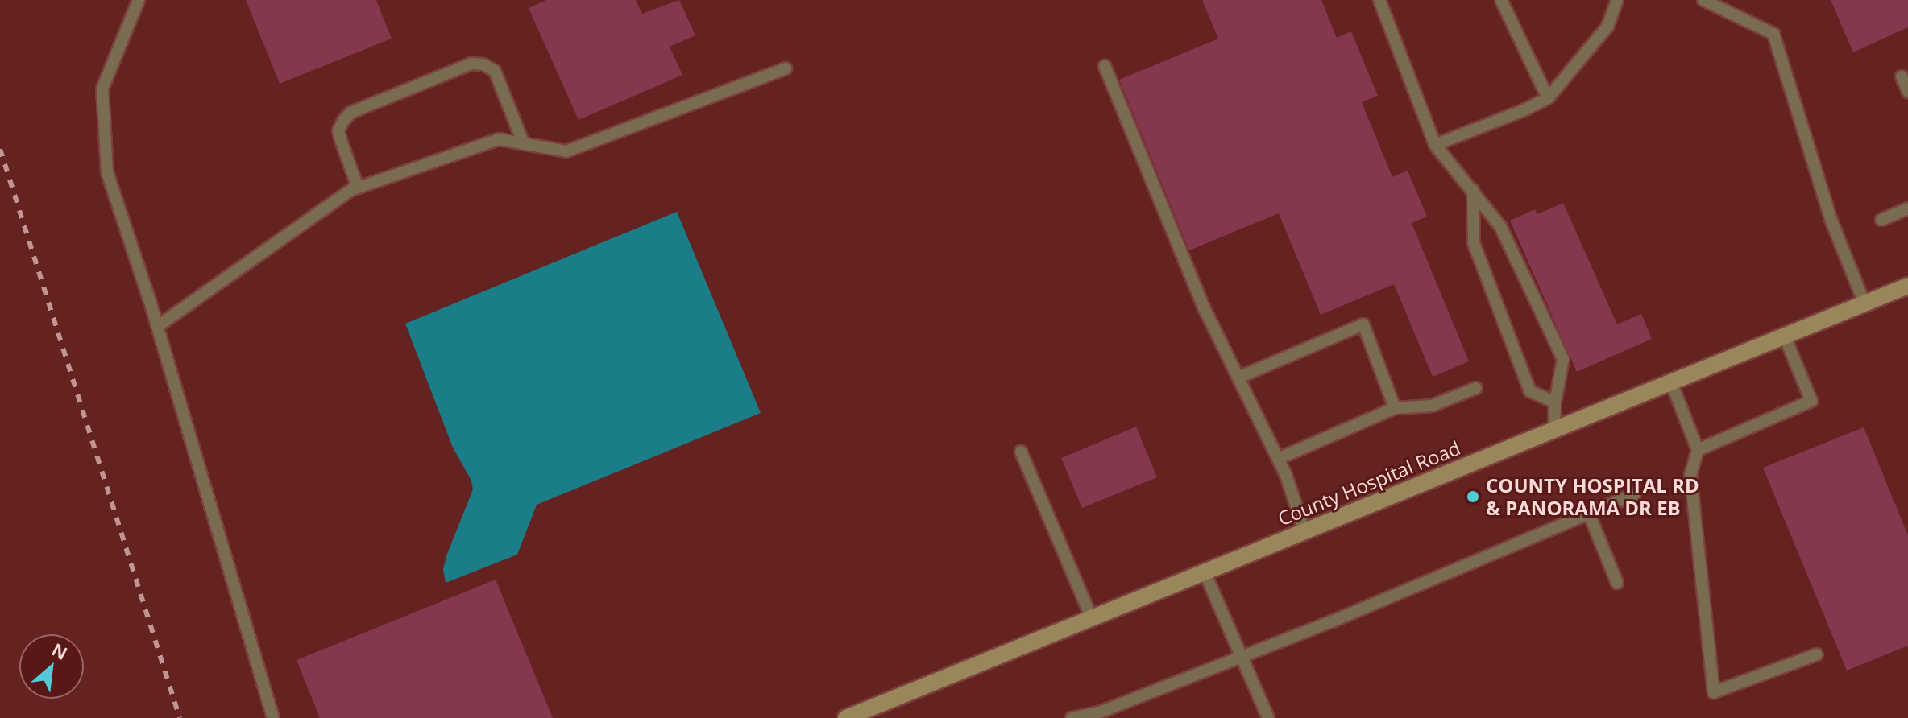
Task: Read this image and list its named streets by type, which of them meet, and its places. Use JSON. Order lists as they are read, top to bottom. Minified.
{"streets":{"main road":["County Hospital Road"]},"places":["COUNTY HOSPITAL RD & PANORAMA DR EB"],"north":"top right"}
